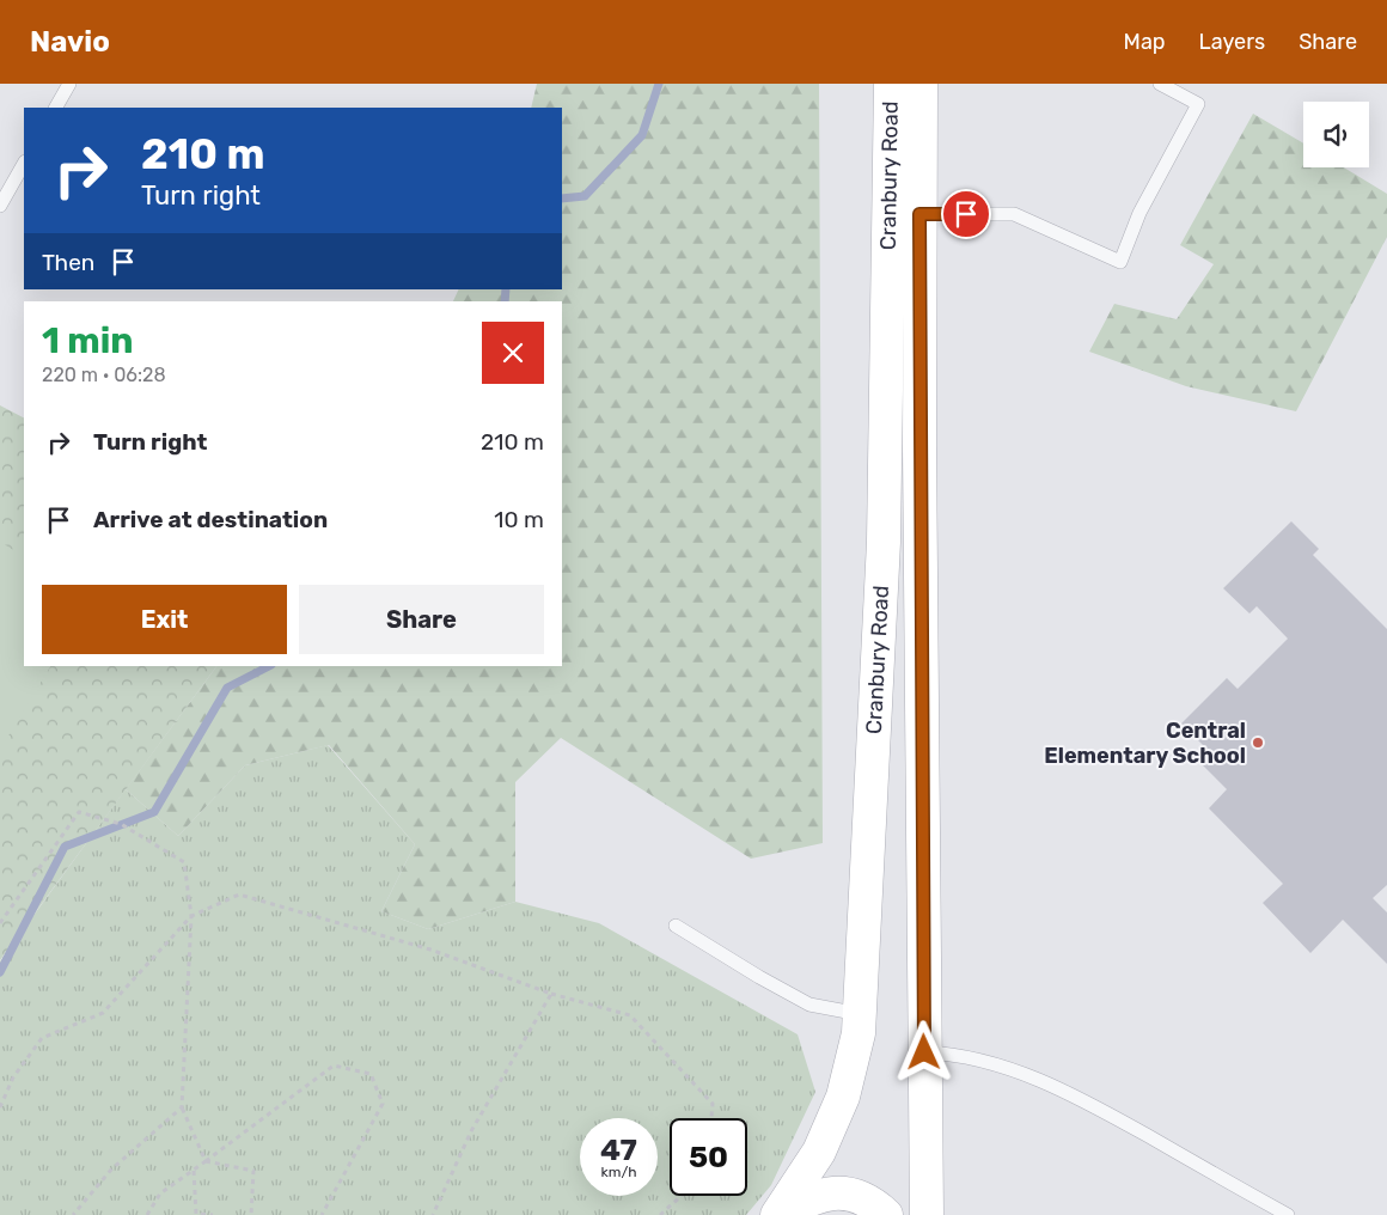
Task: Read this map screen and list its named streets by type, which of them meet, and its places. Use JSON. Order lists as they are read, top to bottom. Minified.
{"streets":{"main road":["Cranbury Road"]},"places":["Central Elementary School"],"page":{"header":"Navio","nav":["Map","Layers","Share"],"turn":["210 m","Turn right"],"then":"Then","heading":["1 min","220 m · 06:28"],"list":[{"name":"Turn right","value":"210 m"},{"name":"Arrive at destination","value":"10 m"}],"buttons":["Exit","Share"],"speed":"47 km/h","limit":"50"}}
